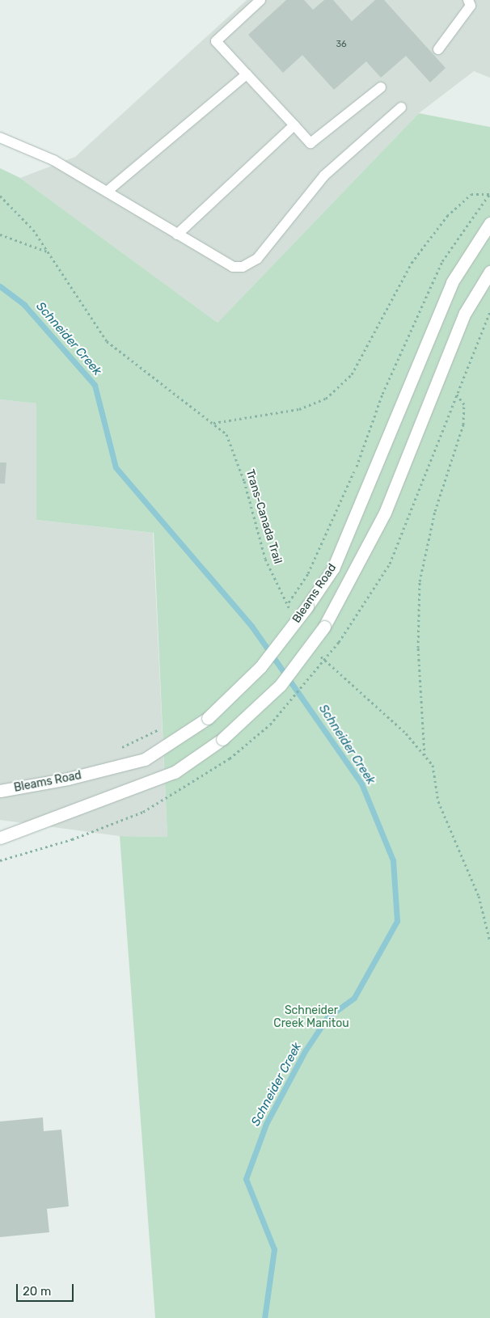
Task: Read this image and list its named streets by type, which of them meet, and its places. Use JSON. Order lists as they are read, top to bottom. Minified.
{"streets":{"main road":["Bleams Road"],"path":["Trans-Canada Trail"]},"water":["Schneider Creek"],"parks":["Schneider Creek Manitou"],"house_numbers":["36"],"scale_bar":"20 m"}
